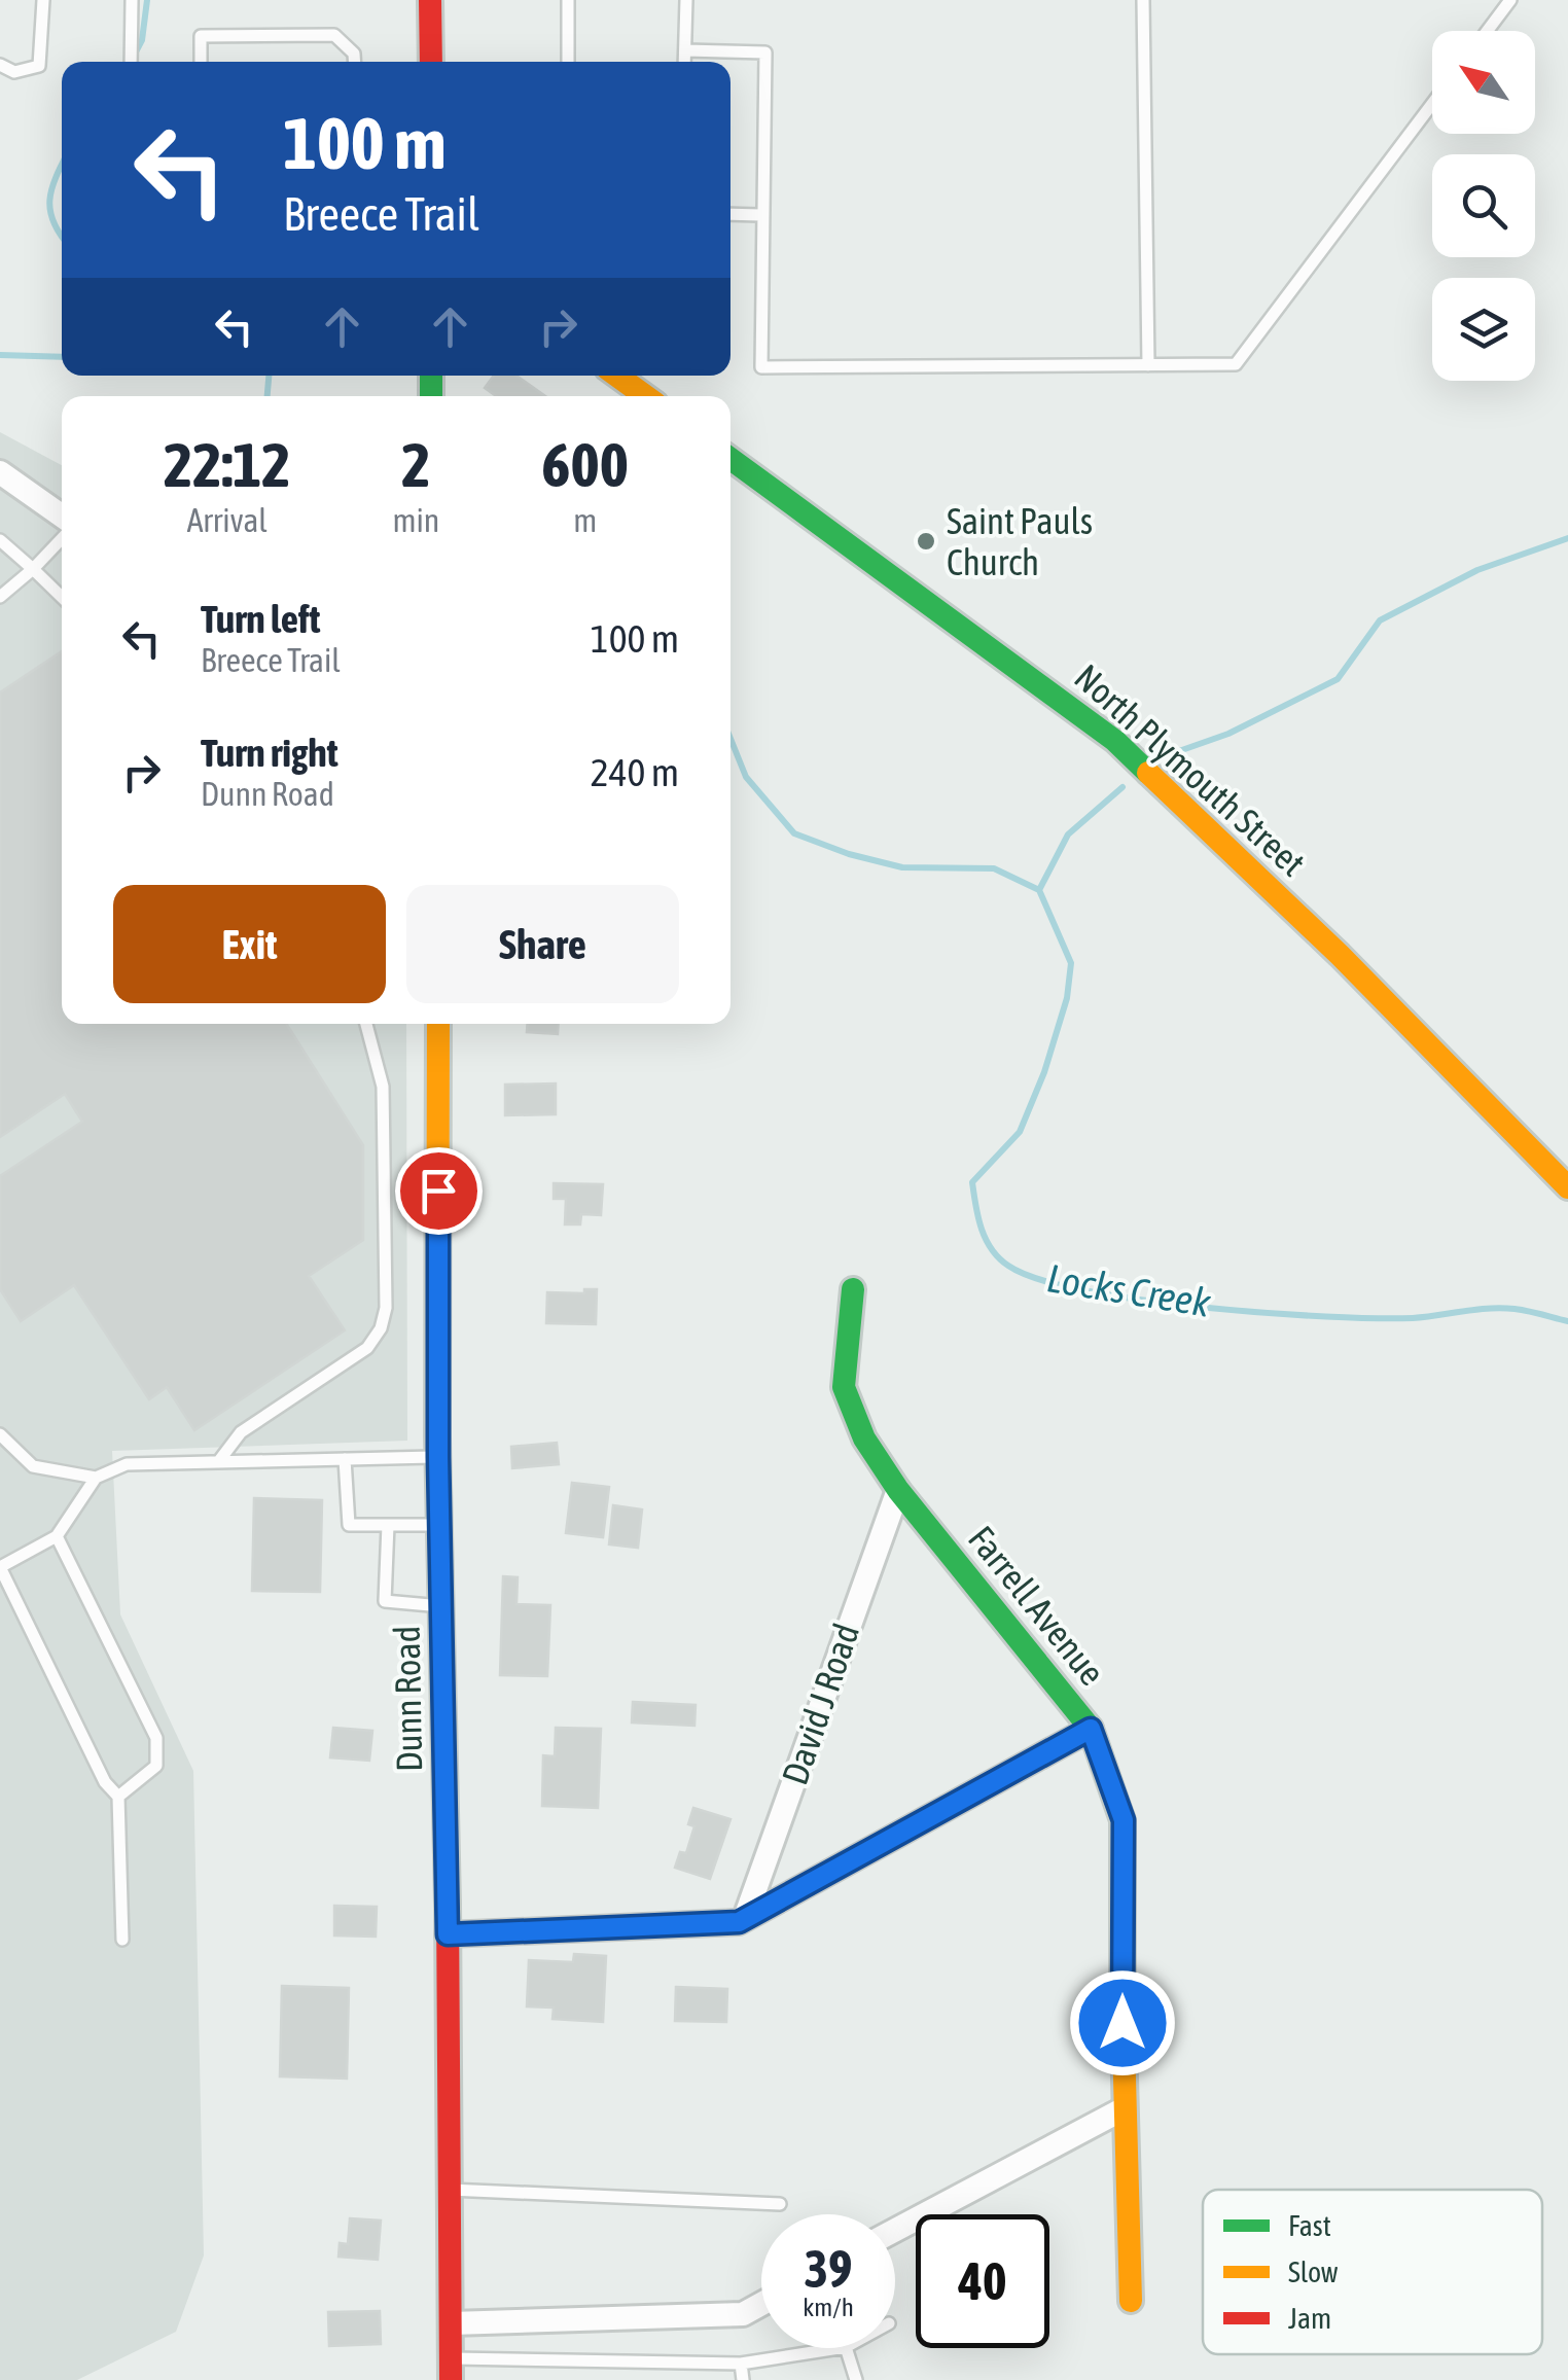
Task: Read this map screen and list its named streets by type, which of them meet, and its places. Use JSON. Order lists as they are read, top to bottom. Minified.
{"streets":{"street":["North Plymouth Street","Farrell Avenue","Dunn Road","David J Road"]},"crossings":[["Farrell Avenue","David J Road"]],"water":["Locks Creek"],"places":["Saint Pauls Church"],"legend":["Fast","Slow","Jam"],"north":"top left","page":{"turn":["100 m","Breece Trail"],"eta":["22:12","Arrival","2","min","600","m"],"list":[{"name":"Turn left","note":"Breece Trail","value":"100 m"},{"name":"Turn right","note":"Dunn Road","value":"240 m"}],"buttons":["Exit","Share"],"speed":"39 km/h","limit":"40"}}
